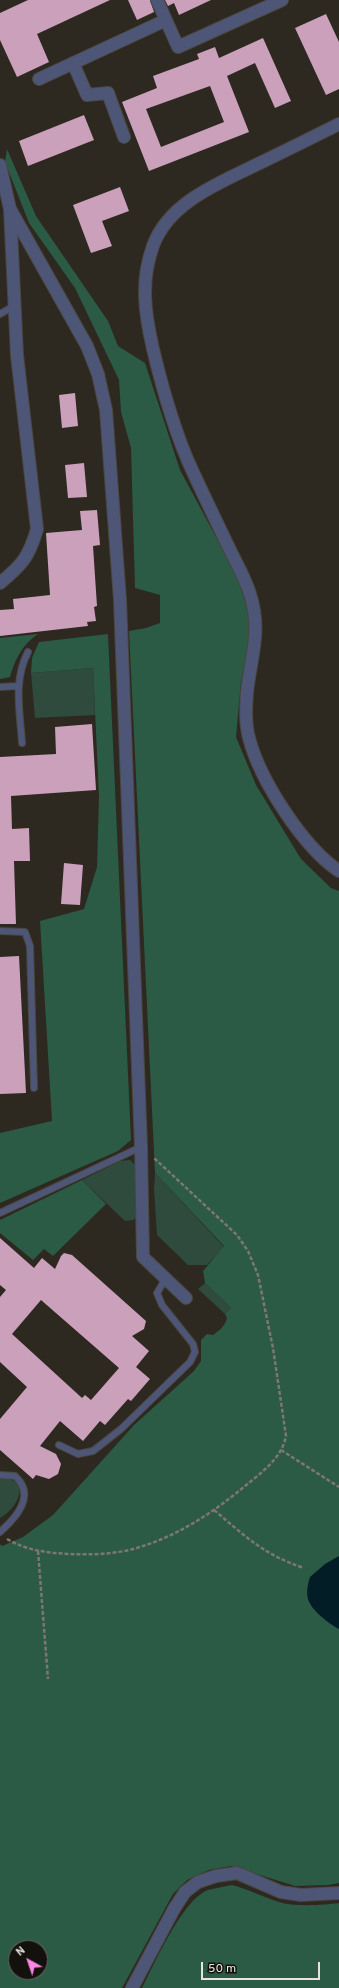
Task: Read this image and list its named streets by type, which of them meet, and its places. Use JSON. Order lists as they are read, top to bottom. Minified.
{"scale_bar":"50 m","north":"top left"}
